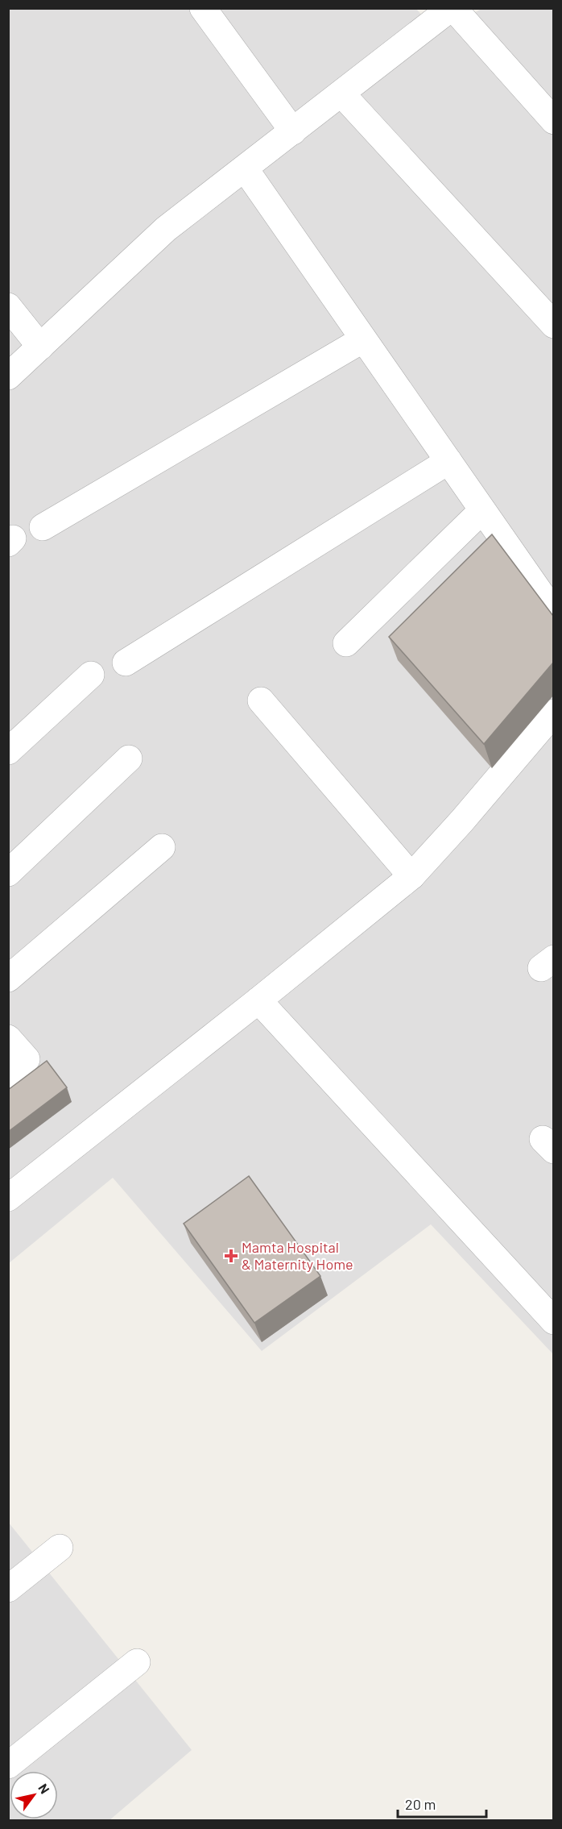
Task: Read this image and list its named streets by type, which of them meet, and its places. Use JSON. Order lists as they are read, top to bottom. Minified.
{"places":{"health":["Mamta Hospital & Maternity Home"]},"scale_bar":"20 m","north":"top right"}
